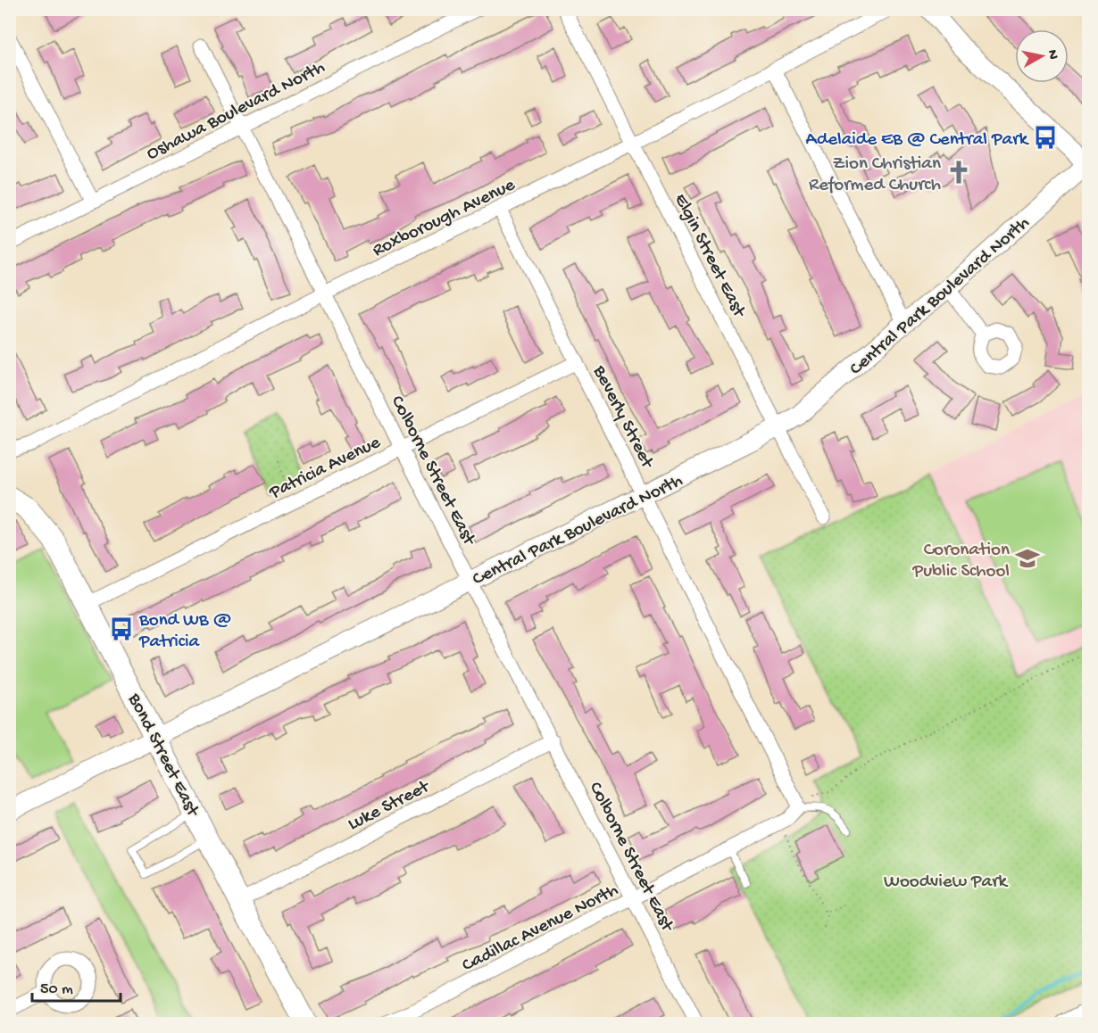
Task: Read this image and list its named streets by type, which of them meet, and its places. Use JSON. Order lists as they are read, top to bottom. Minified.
{"streets":{"main road":["Bond Street East"],"street":["Oshawa Boulevard North","Roxborough Avenue","Elgin Street East","Central Park Boulevard North","Beverly Street","Patricia Avenue","Colborne Street East","Luke Street","Cadillac Avenue North"]},"crossings":[["Oshawa Boulevard North","Colborne Street East"],["Roxborough Avenue","Elgin Street East"],["Roxborough Avenue","Beverly Street"],["Roxborough Avenue","Colborne Street East"],["Elgin Street East","Central Park Boulevard North"],["Central Park Boulevard North","Beverly Street"],["Central Park Boulevard North","Colborne Street East"],["Central Park Boulevard North","Bond Street East"],["Beverly Street","Patricia Avenue"],["Beverly Street","Cadillac Avenue North"],["Patricia Avenue","Colborne Street East"],["Patricia Avenue","Bond Street East"],["Colborne Street East","Luke Street"],["Colborne Street East","Cadillac Avenue North"],["Bond Street East","Luke Street"]],"parks":["Woodview Park"],"places":{"bus stop":["Adelaide EB @ Central Park","Bond WB @ Patricia"],"church":["Zion Christian Reformed Church"],"school or university":["Coronation Public School"]},"scale_bar":"50 m","north":"right"}
